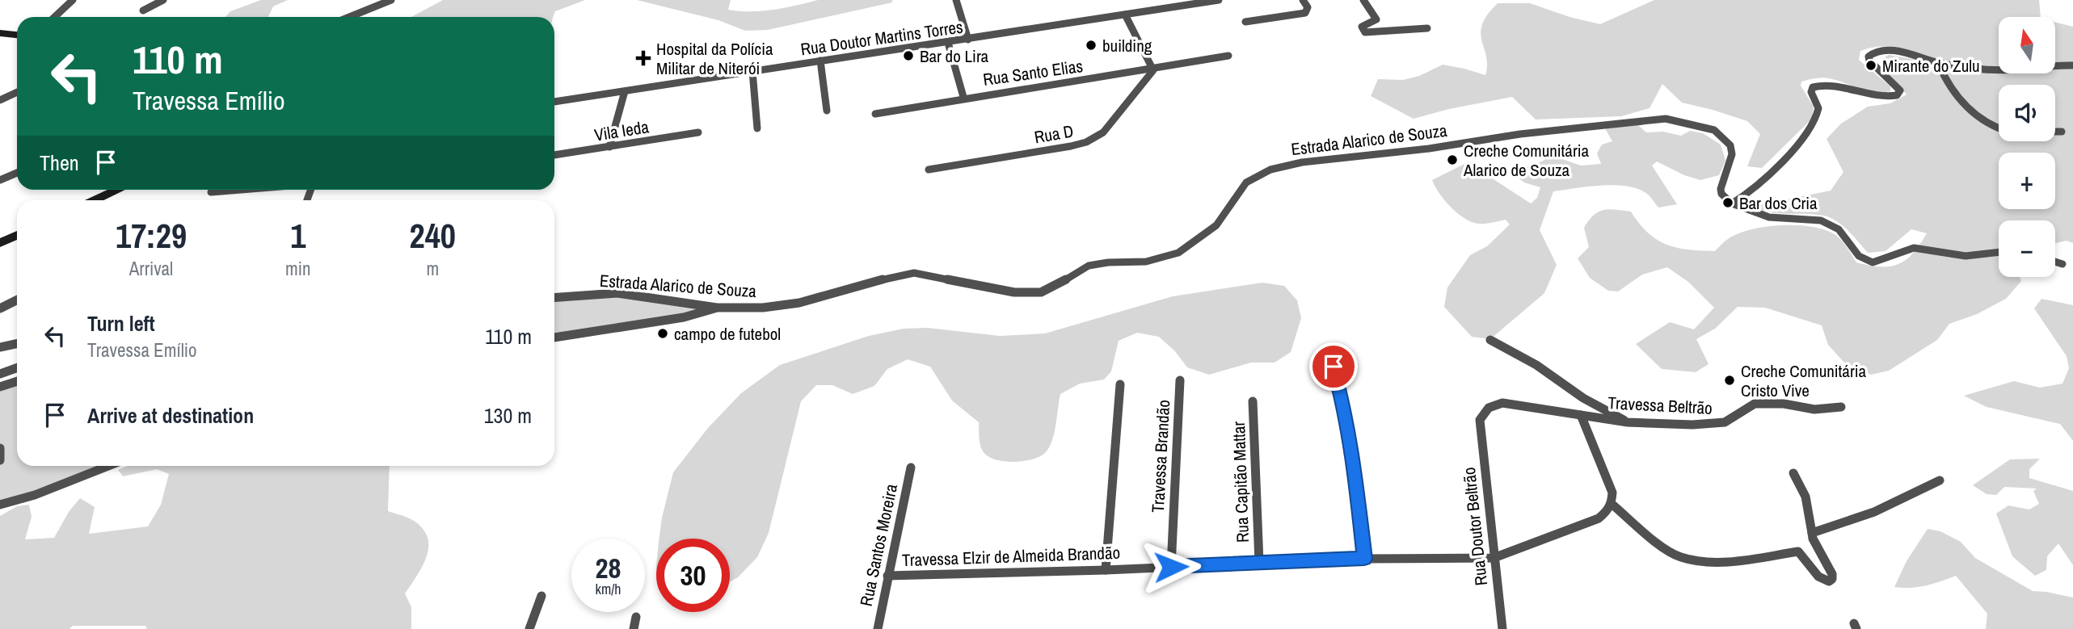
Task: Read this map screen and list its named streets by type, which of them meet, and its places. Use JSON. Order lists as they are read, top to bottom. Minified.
{"streets":{"street":["Rua Doutor Martins Torres","Rua Santo Elias","Vila Ieda","Rua D","Estrada Alarico de Souza","Travessa Beltrão","Travessa Brandão","Rua Capitão Mattar","Rua Doutor Beltrão","Rua Santos Moreira","Travessa Elzir de Almeida Brandão"]},"crossings":[["Rua Santo Elias","Rua D"],["Travessa Beltrão","Rua Doutor Beltrão"],["Travessa Brandão","Travessa Elzir de Almeida Brandão"],["Rua Capitão Mattar","Travessa Elzir de Almeida Brandão"],["Rua Doutor Beltrão","Travessa Elzir de Almeida Brandão"],["Rua Santos Moreira","Travessa Elzir de Almeida Brandão"]],"places":{"other":["building","Bar do Lira","Mirante do Zulu","Creche Comunitária Alarico de Souza","Bar dos Cria","campo de futebol","Creche Comunitária Cristo Vive"],"health":["Hospital da Polícia Militar de Niterói"]},"north":"top","page":{"map_buttons":["+","−"],"turn":["110 m","Travessa Emílio"],"then":"Then","eta":["17:29","Arrival","1","min","240","m"],"list":[{"name":"Turn left","note":"Travessa Emílio","value":"110 m"},{"name":"Arrive at destination","value":"130 m"}],"speed":"28 km/h","limit":"30"}}
